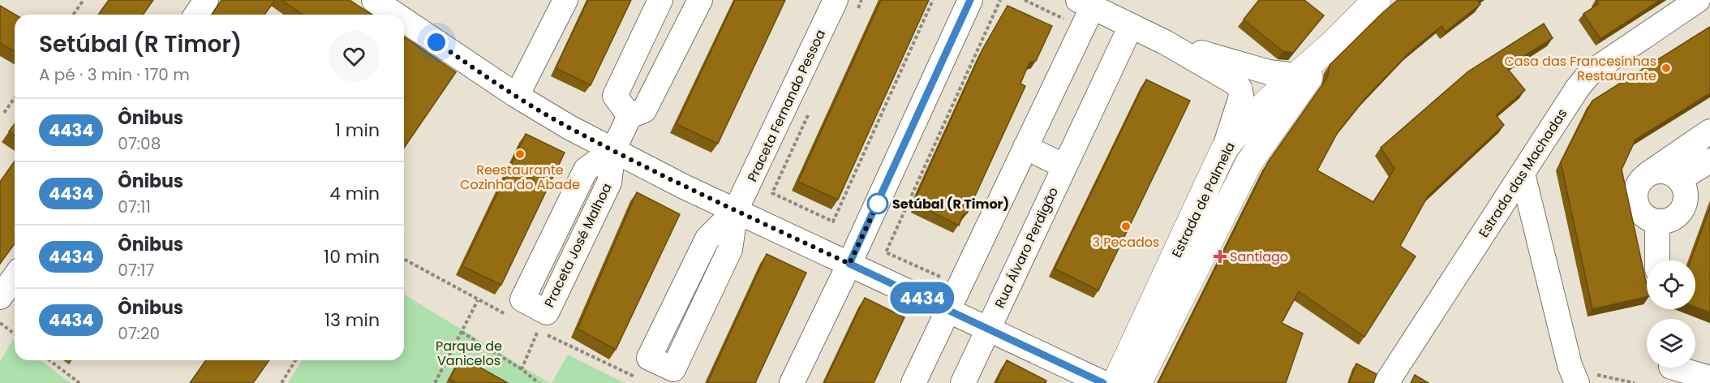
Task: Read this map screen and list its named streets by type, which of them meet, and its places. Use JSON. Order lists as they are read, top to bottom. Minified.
{"streets":{"street":["Praceta Fernando Pessoa","Estrada das Machadas","Estrada de Palmela","Praceta José Malhoa","Rua Álvaro Perdigão"]},"parks":["Parque de Vanicelos"],"places":{"other":["Casa das Francesinhas Restaurante","Reestaurante Cozinha do Abade","Setúbal (R Timor)","3 Pecados"],"health":["Santiago"]},"lines":["bus line 4434"],"page":{"on_map":"4434","heading":["Setúbal (R Timor)","A pé · 3 min · 170 m"],"list":[{"mark":"4434","name":"Ônibus","note":"07:08","value":"1 min"},{"mark":"4434","name":"Ônibus","note":"07:11","value":"4 min"},{"mark":"4434","name":"Ônibus","note":"07:17","value":"10 min"},{"mark":"4434","name":"Ônibus","note":"07:20","value":"13 min"}]}}
